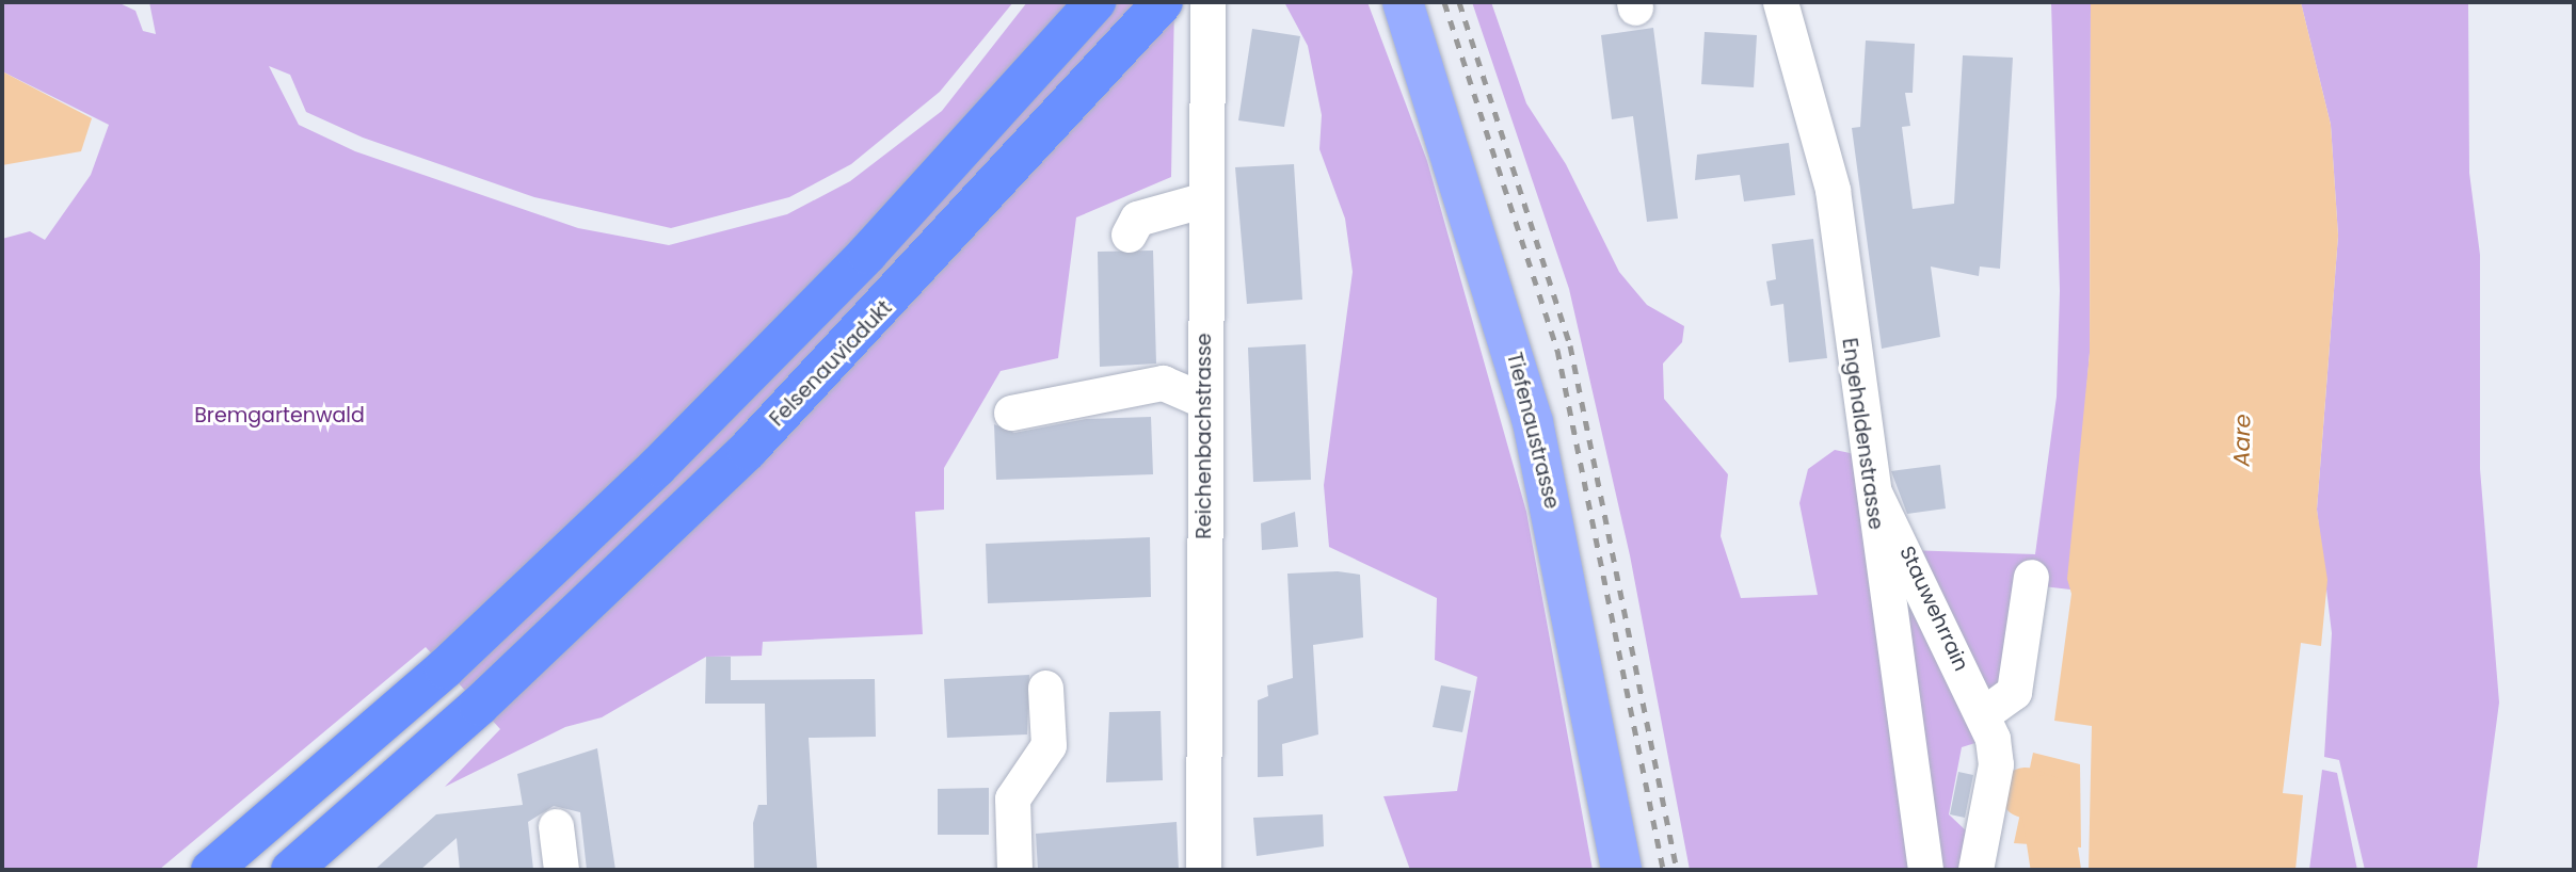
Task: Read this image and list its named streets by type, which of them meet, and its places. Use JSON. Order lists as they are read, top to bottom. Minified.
{"streets":{"highway":["Felsenauviadukt"],"main road":["Tiefenaustrasse"],"street":["Engehaldenstrasse","Reichenbachstrasse","Stauwehrrain"]},"crossings":[["Engehaldenstrasse","Stauwehrrain"]],"water":["Aare"],"parks":["Bremgartenwald"]}
